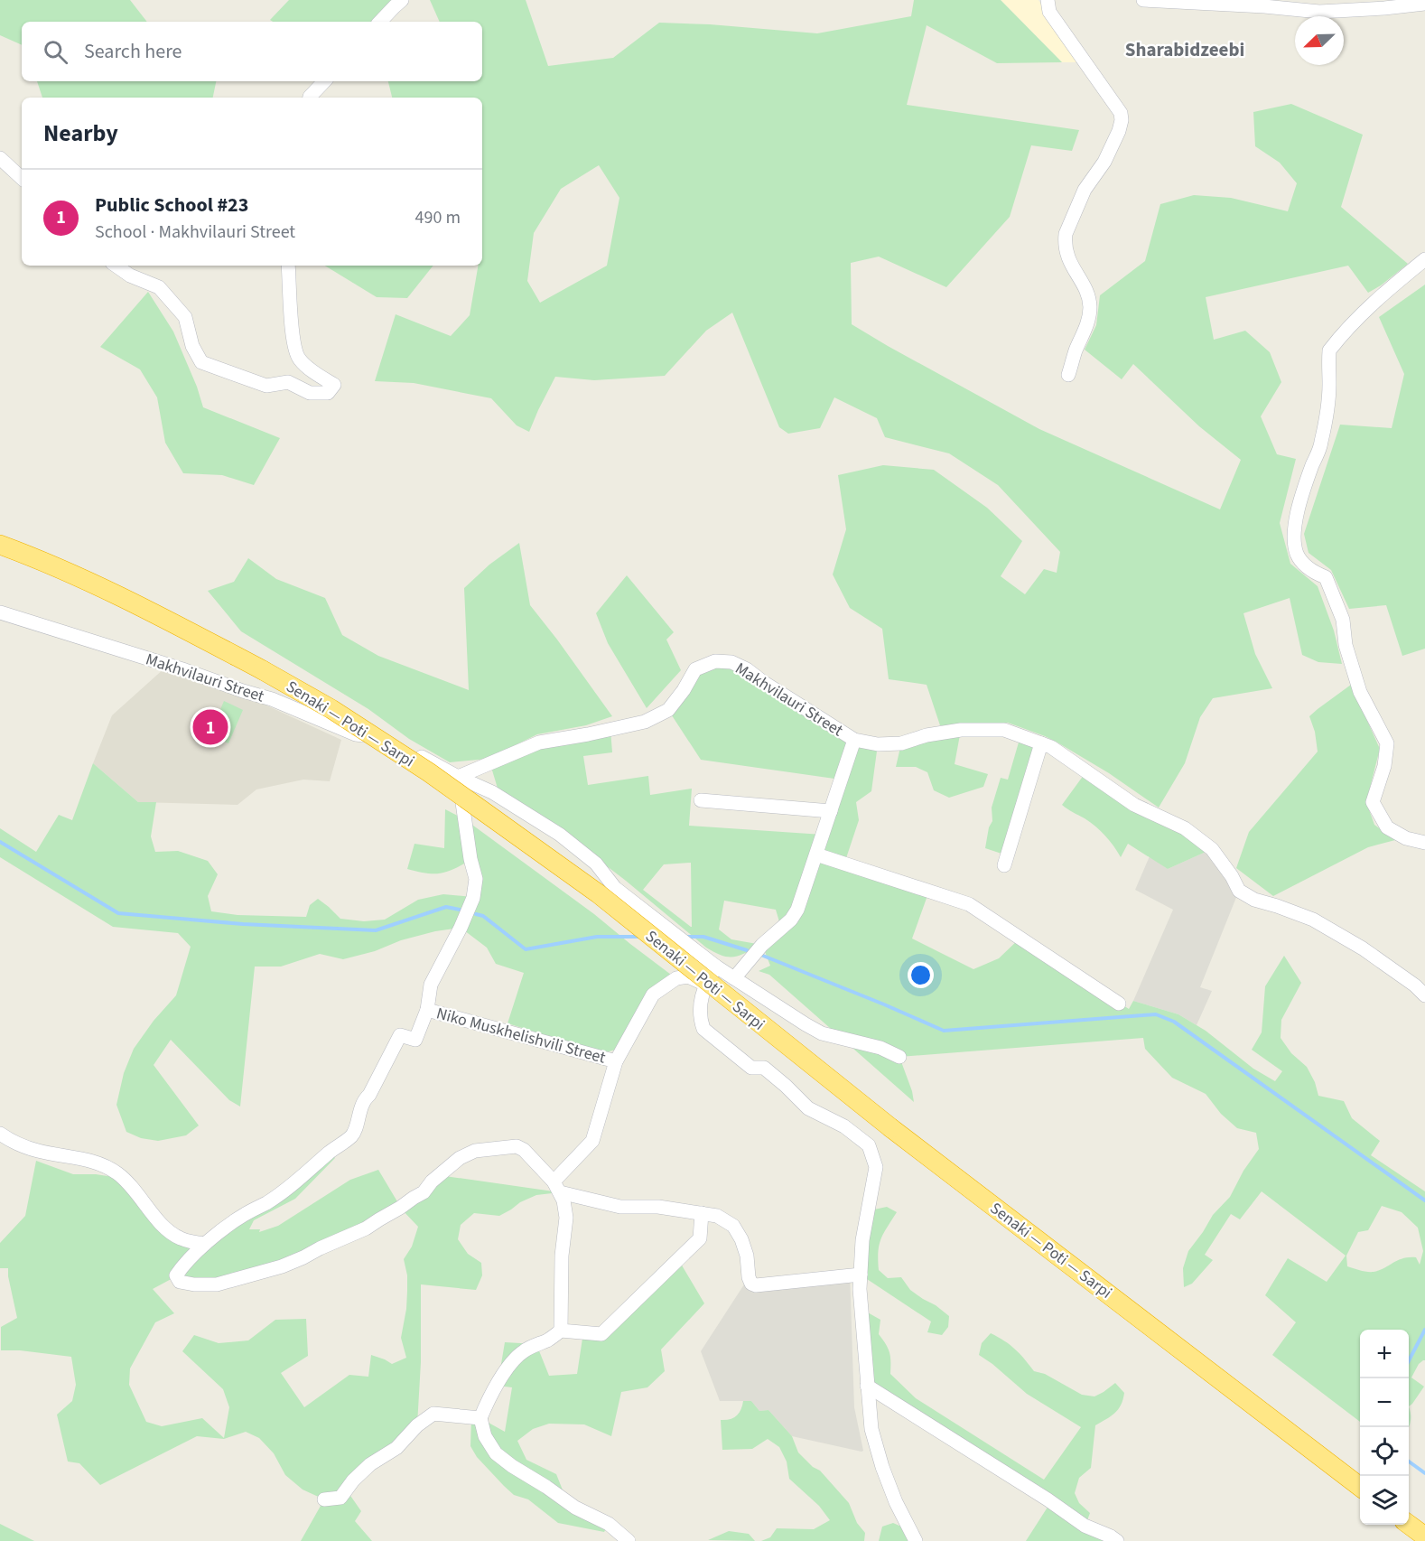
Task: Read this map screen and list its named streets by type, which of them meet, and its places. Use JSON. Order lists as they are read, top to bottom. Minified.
{"streets":{"highway":["Senaki — Poti — Sarpi"],"street":["Makhvilauri Street","Niko Muskhelishvili Street"]},"crossings":[["Makhvilauri Street","Niko Muskhelishvili Street"]],"districts":["Sharabidzeebi"],"north":"bottom left","page":{"search":"Search here","heading":"Nearby","list":[{"mark":"1","name":"Public School #23","note":"School · Makhvilauri Street","value":"490 m"}],"pins":"1","map_buttons":["+","−"]}}
